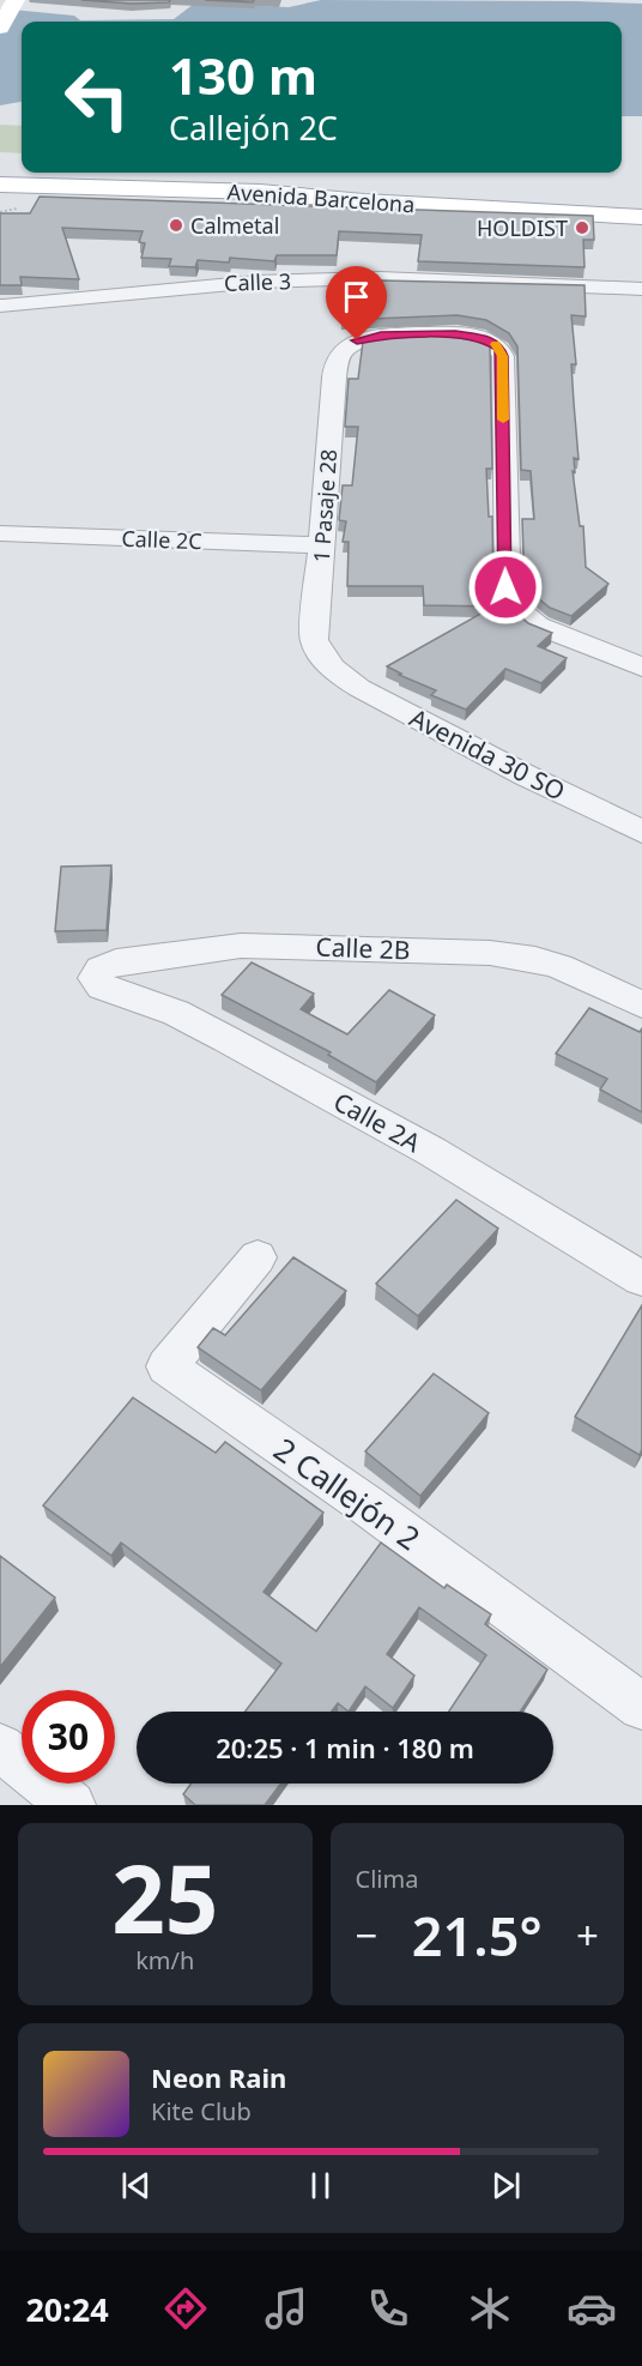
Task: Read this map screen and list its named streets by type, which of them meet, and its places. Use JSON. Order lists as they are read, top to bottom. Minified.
{"streets":{"main road":["Avenida Barcelona"],"street":["Calle 3","1 Pasaje 28","Calle 2C","Avenida 30 SO","Calle 2B","Calle 2A","2 Callejón 2"]},"crossings":[["1 Pasaje 28","Calle 2C"],["1 Pasaje 28","Avenida 30 SO"],["Calle 2B","Calle 2A"]],"places":["Calmetal","HOLDIST"],"page":{"turn":["130 m","Callejón 2C"],"limit":"30","trip":"20:25 · 1 min · 180 m","tile":[["25","km/h"],"Clima"],"heat":["−","21.5°","+"],"song":["Neon Rain","Kite Club"],"tabs":"20:24"}}
